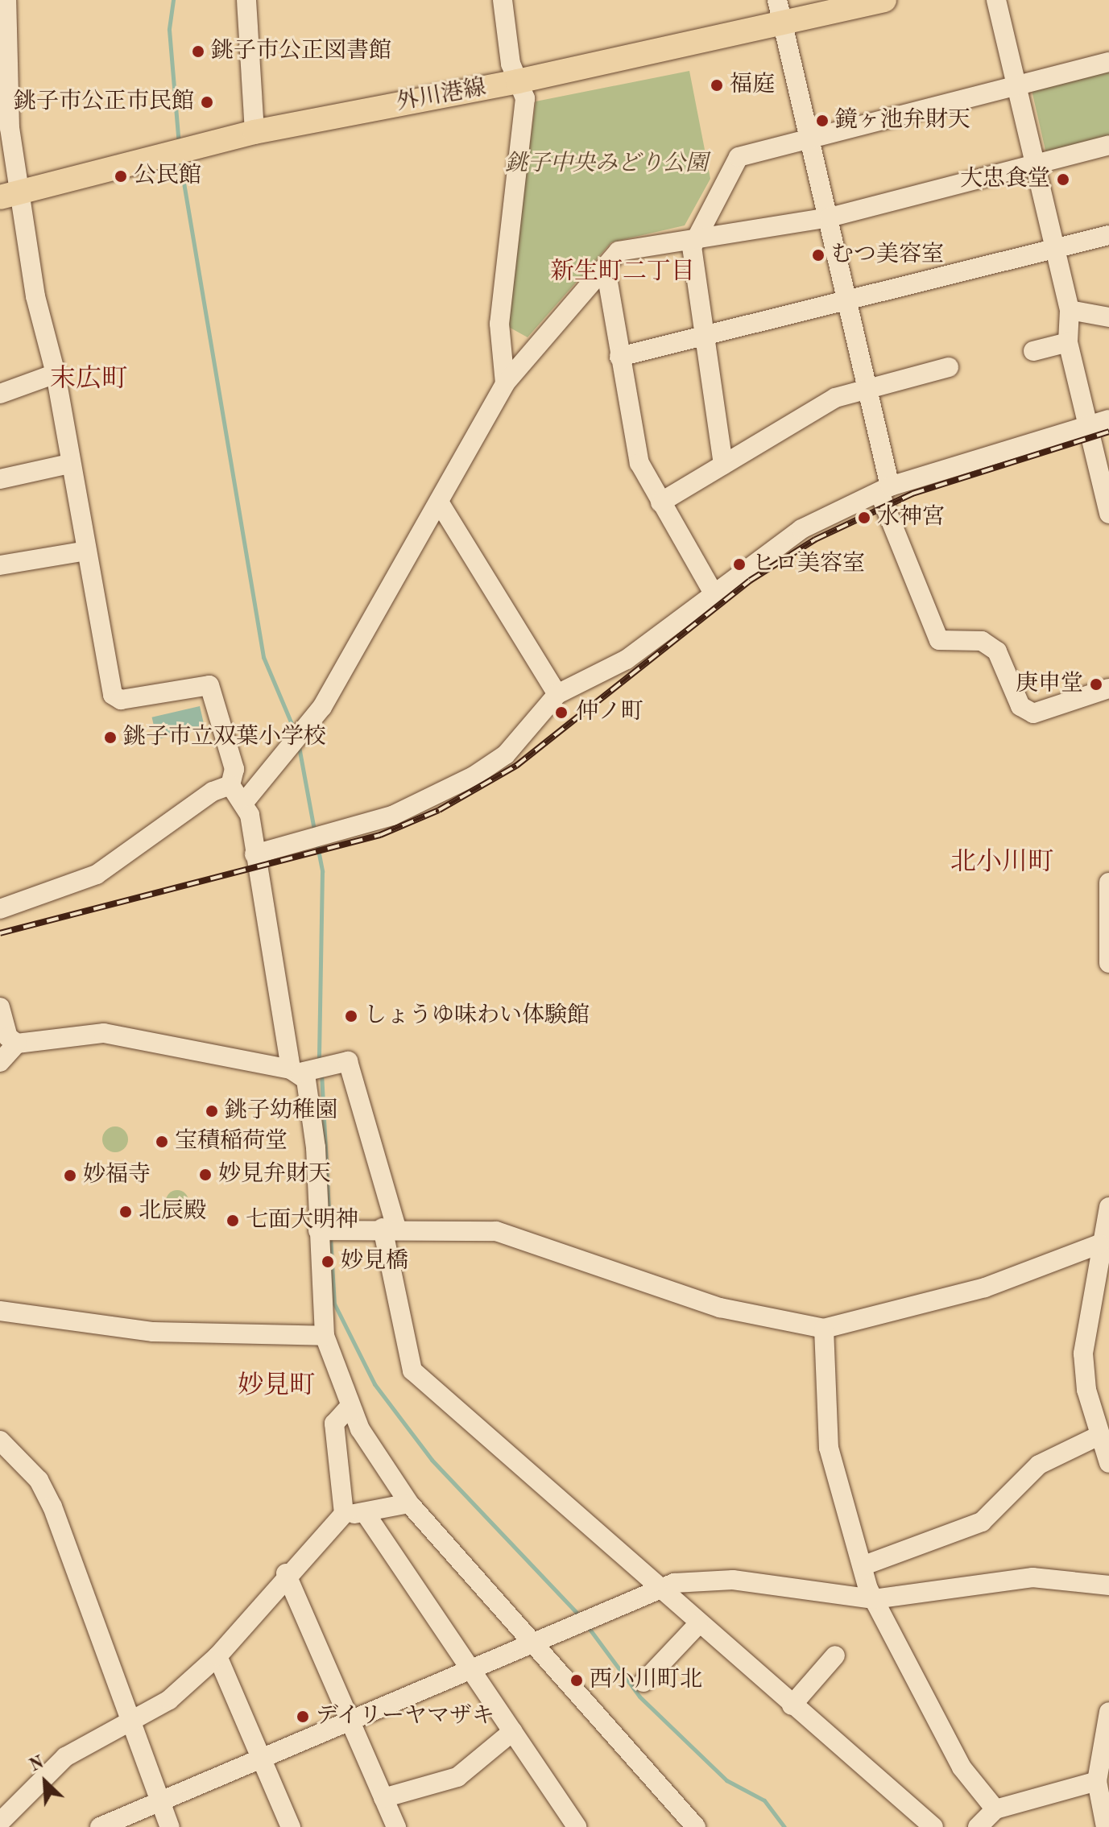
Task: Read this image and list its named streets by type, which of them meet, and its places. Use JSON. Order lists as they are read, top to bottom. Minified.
{"streets":{"main road":["外川港線"]},"districts":["新生町二丁目","末広町","北小川町","妙見町"],"parks":["銚子中央みどり公園"],"places":["銚子市公正図書館","福庭","銚子市公正市民館","鏡ヶ池弁財天","公民館","大忠食堂","むつ美容室","水神宮","ヒロ美容室","庚申堂","仲ノ町","銚子市立双葉小学校","しょうゆ味わい体験館","銚子幼稚園","宝積稲荷堂","妙見弁財天","妙福寺","北辰殿","七面大明神","妙見橋","西小川町北","デイリーヤマザキ"],"north":"top left"}
